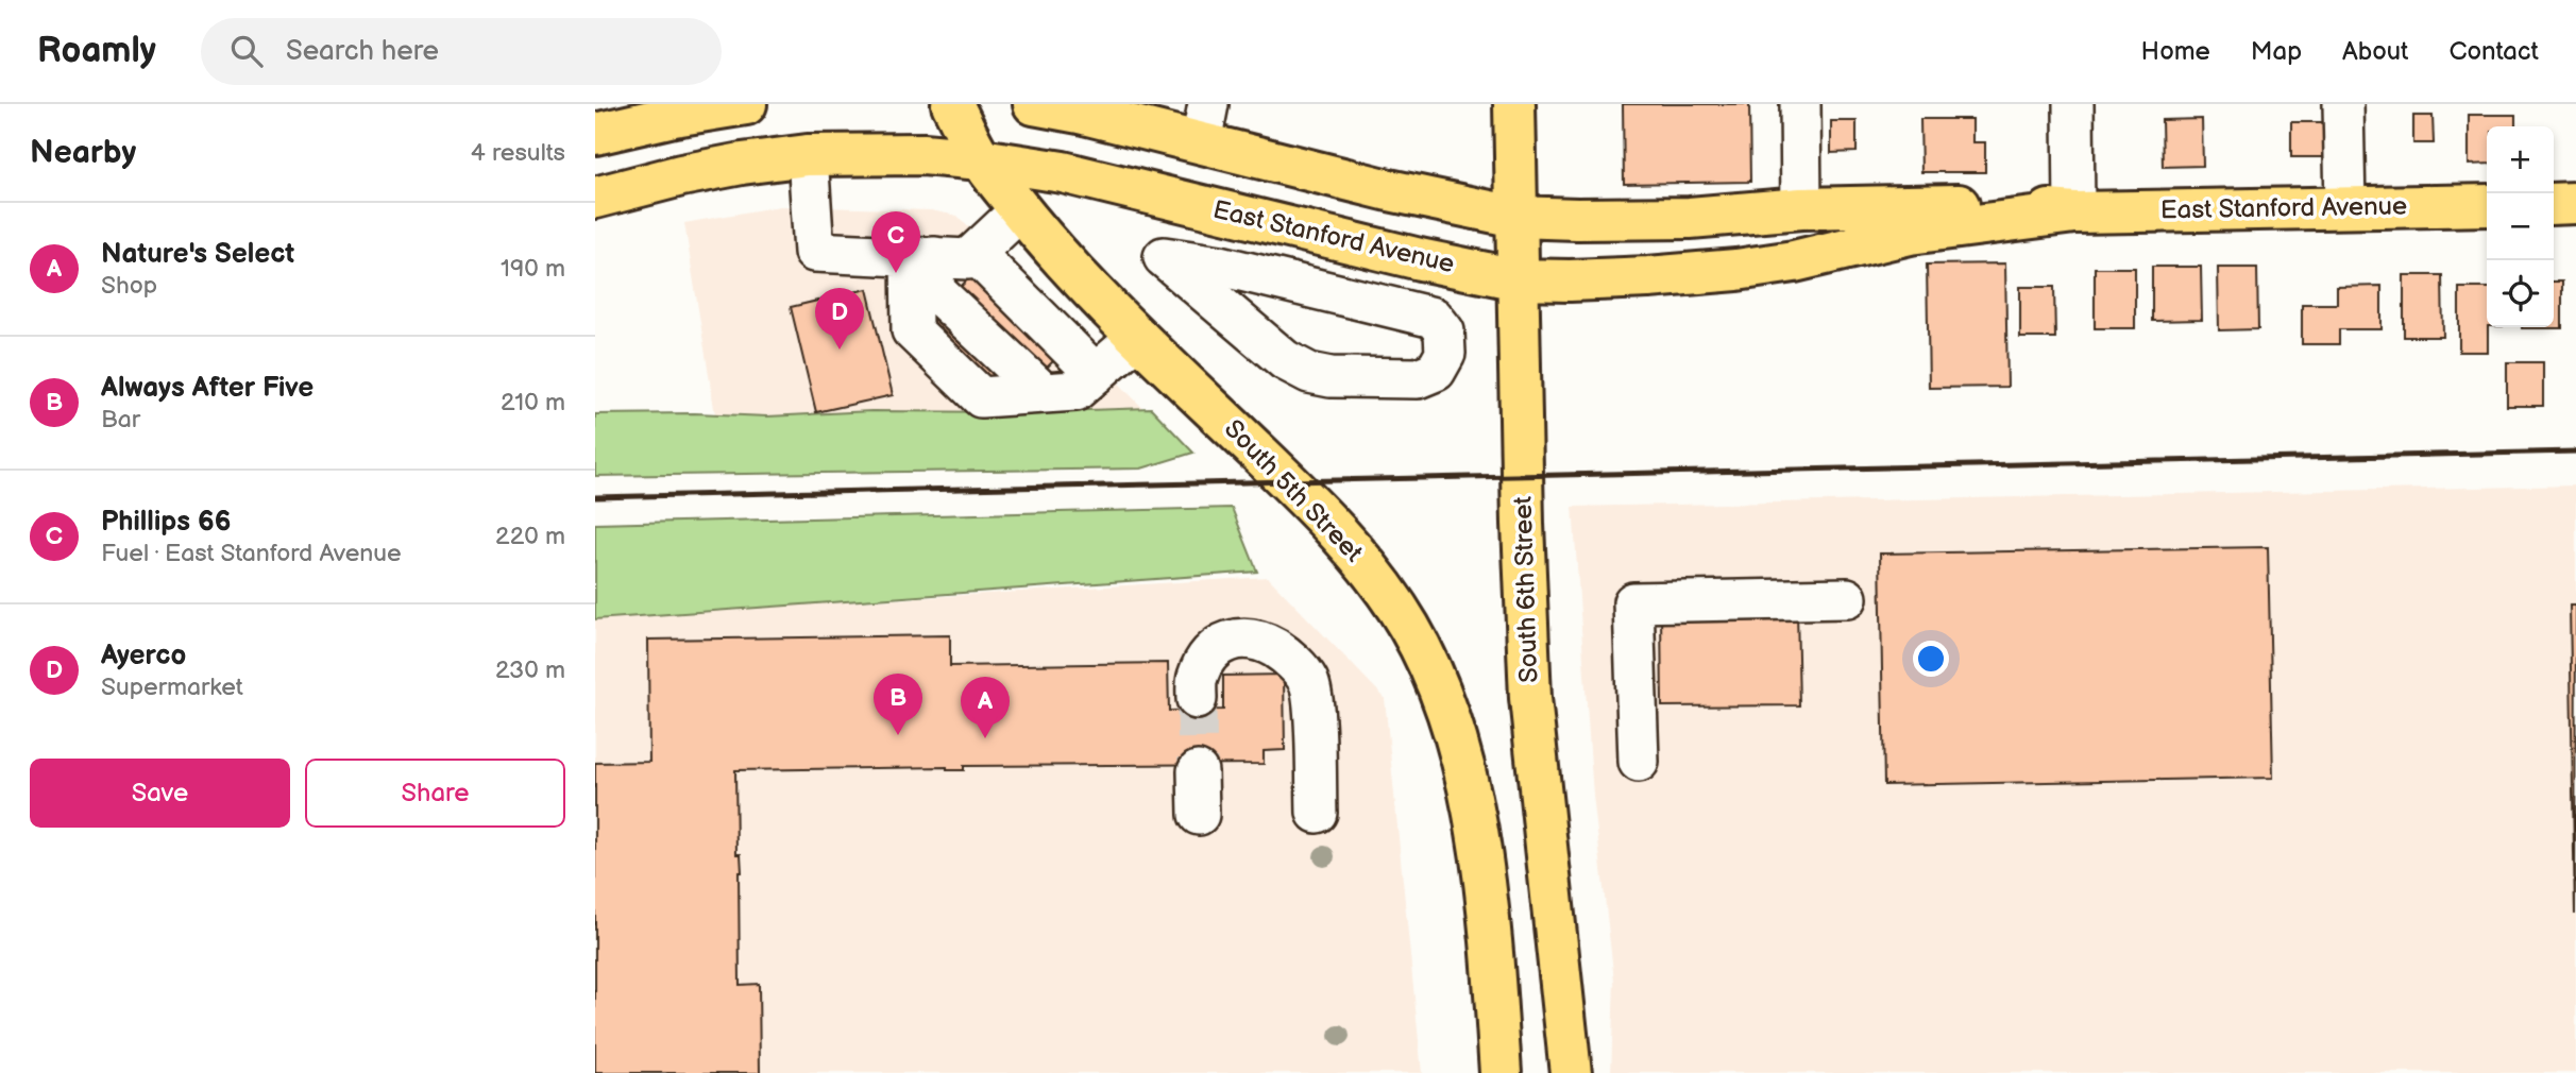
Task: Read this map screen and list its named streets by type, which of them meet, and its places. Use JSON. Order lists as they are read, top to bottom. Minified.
{"streets":{"main road":["East Stanford Avenue","South 5th Street","South 6th Street"]},"crossings":[["East Stanford Avenue","South 5th Street"],["East Stanford Avenue","South 6th Street"]],"page":{"header":"Roamly","search":"Search here","nav":["Home","Map","About","Contact"],"heading":["Nearby","4 results"],"map_buttons":["+","−"],"list":[{"mark":"A","name":"Nature's Select","note":"Shop","value":"190 m"},{"mark":"B","name":"Always After Five","note":"Bar","value":"210 m"},{"mark":"C","name":"Phillips 66","note":"Fuel · East Stanford Avenue","value":"220 m"},{"mark":"D","name":"Ayerco","note":"Supermarket","value":"230 m"}],"pins":["C","D","B","A"],"buttons":["Save","Share"]}}
